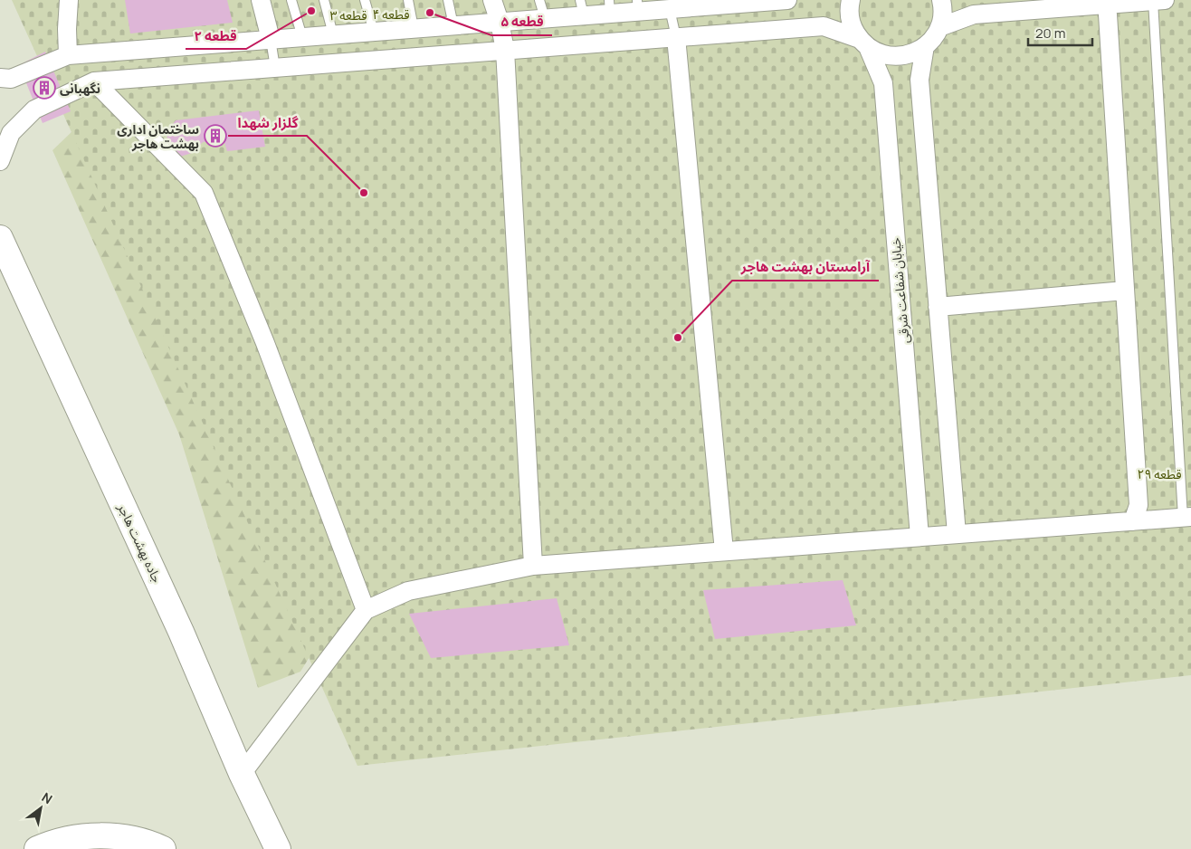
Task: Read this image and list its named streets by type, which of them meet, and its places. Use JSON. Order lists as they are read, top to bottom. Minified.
{"streets":{"main road":["جاده بهشت هاجر"],"street":["خیابان شفاعت شرقی"]},"parks":["قطعه ۴","قطعه ۳","قطعه ۲۹"],"places":{"other":["قطعه ۲","قطعه ۵","گلزار شهدا","آرامستان بهشت هاجر"],"building":["نگهبانی","ساختمان اداری بهشت هاجر"]},"scale_bar":"20 m","north":"top right"}
